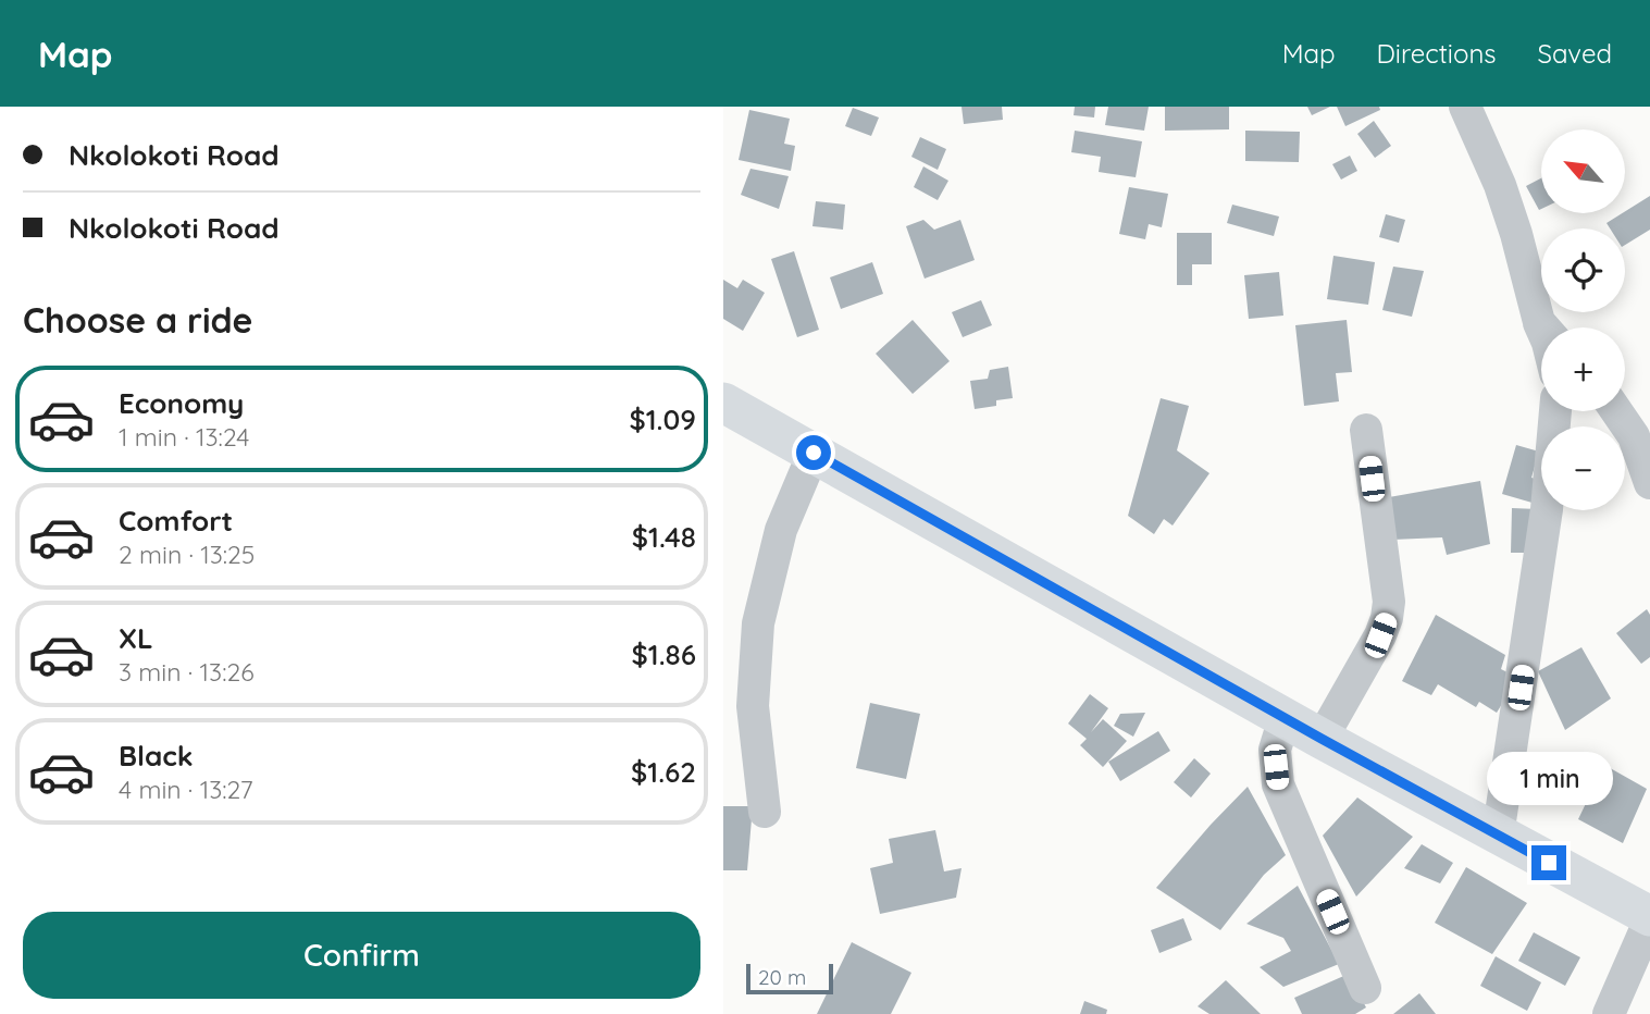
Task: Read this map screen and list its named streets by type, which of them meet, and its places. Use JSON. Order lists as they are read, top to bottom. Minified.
{"scale_bar":"20 m","north":"top left","page":{"header":"Map","nav":["Map","Directions","Saved"],"banner":["Nkolokoti Road","Nkolokoti Road"],"map_buttons":["+","−"],"heading":"Choose a ride","list":[{"name":"Economy","note":"1 min · 13:24","value":"$1.09"},{"name":"Comfort","note":"2 min · 13:25","value":"$1.48"},{"name":"XL","note":"3 min · 13:26","value":"$1.86"},{"name":"Black","note":"4 min · 13:27","value":"$1.62"}],"bubble":"1 min","buttons":"Confirm","scale":"20 m"}}
